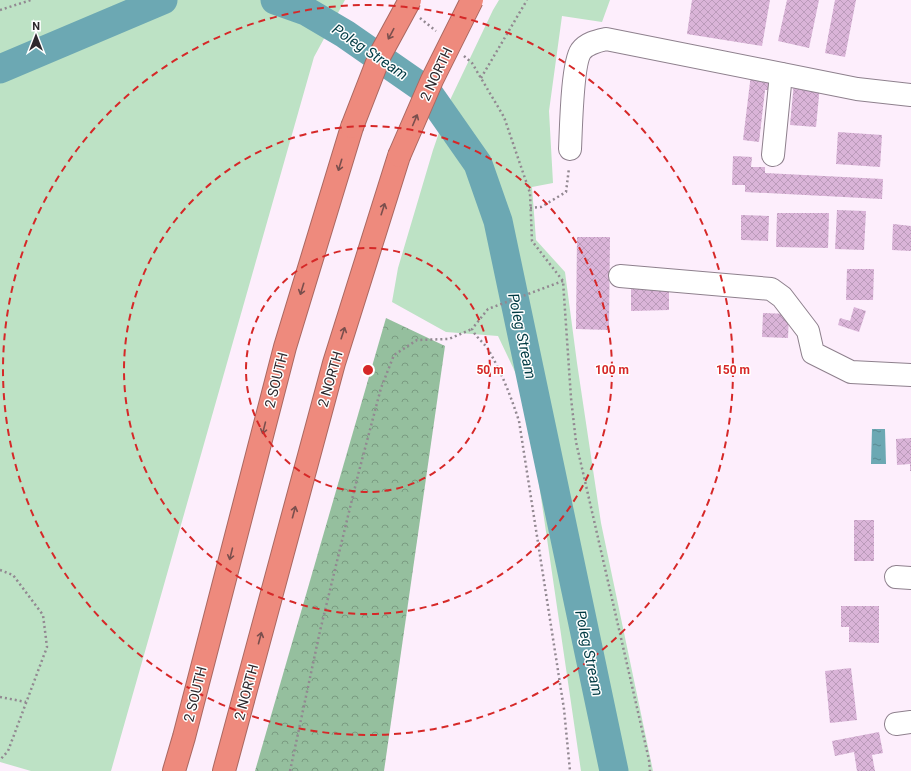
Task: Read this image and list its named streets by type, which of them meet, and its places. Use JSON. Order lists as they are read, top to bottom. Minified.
{"streets":{"highway":["2 NORTH","2 SOUTH"]},"one_way":["2 NORTH","2 SOUTH"],"water":["Poleg Stream"],"north":"top","rings":["50 m","100 m","150 m"]}
